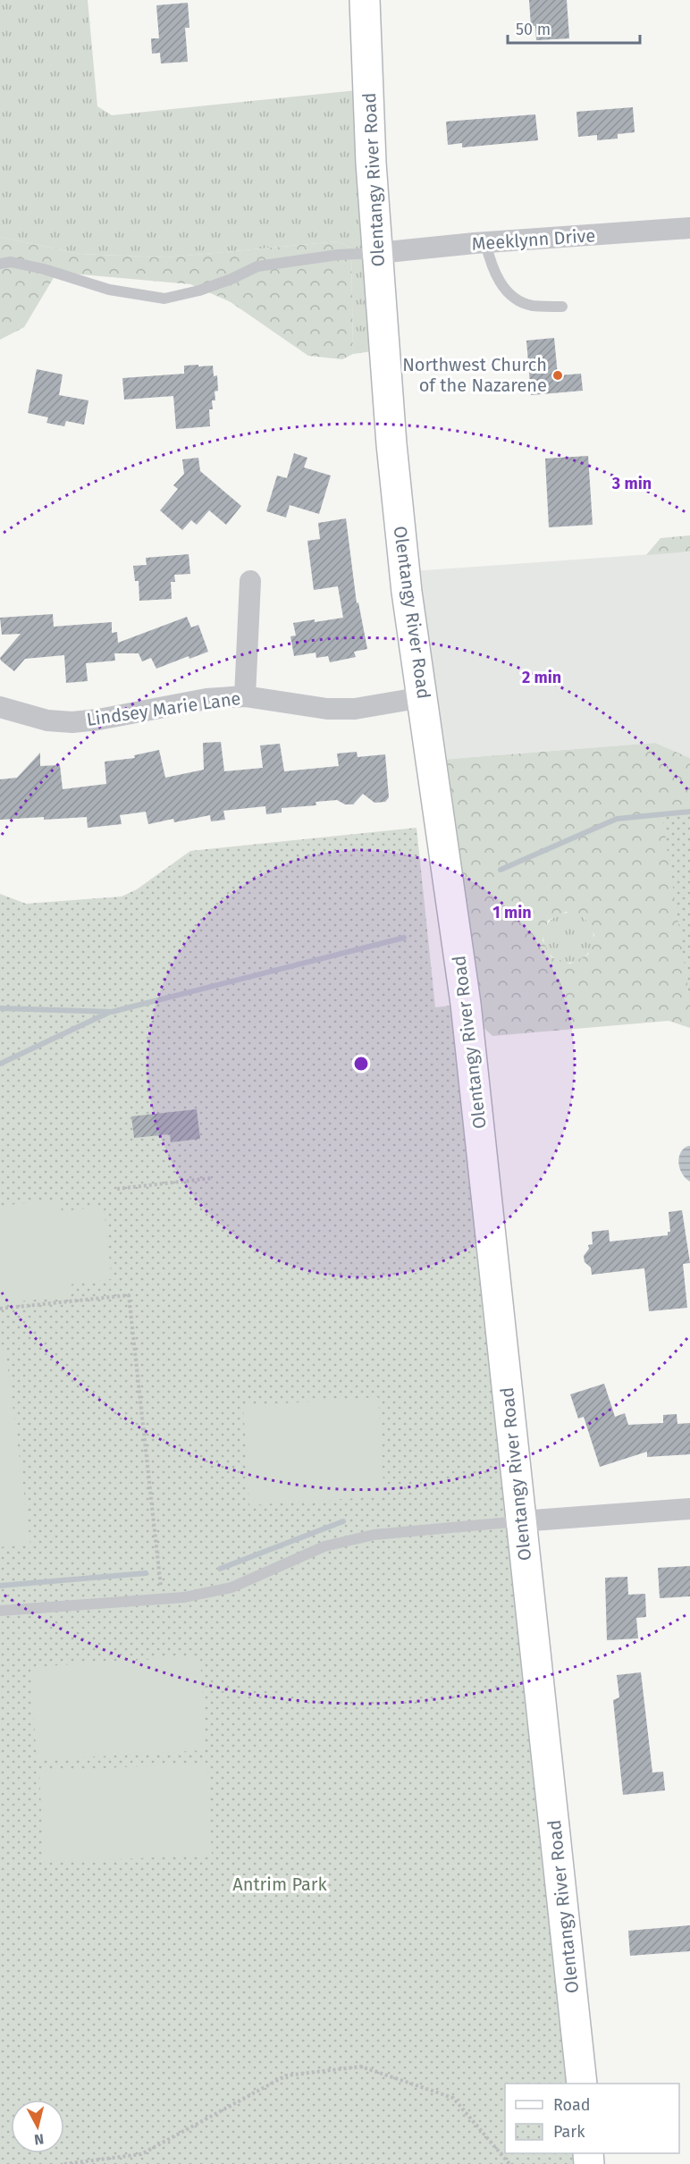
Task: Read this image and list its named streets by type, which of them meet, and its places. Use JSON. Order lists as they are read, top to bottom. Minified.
{"streets":{"main road":["Olentangy River Road"],"street":["Meeklynn Drive","Lindsey Marie Lane"]},"crossings":[["Olentangy River Road","Meeklynn Drive"],["Olentangy River Road","Lindsey Marie Lane"]],"parks":["Antrim Park"],"places":["Northwest Church of the Nazarene"],"legend":["Road","Park"],"scale_bar":"50 m","north":"bottom","rings":["3 min","2 min","1 min"]}
